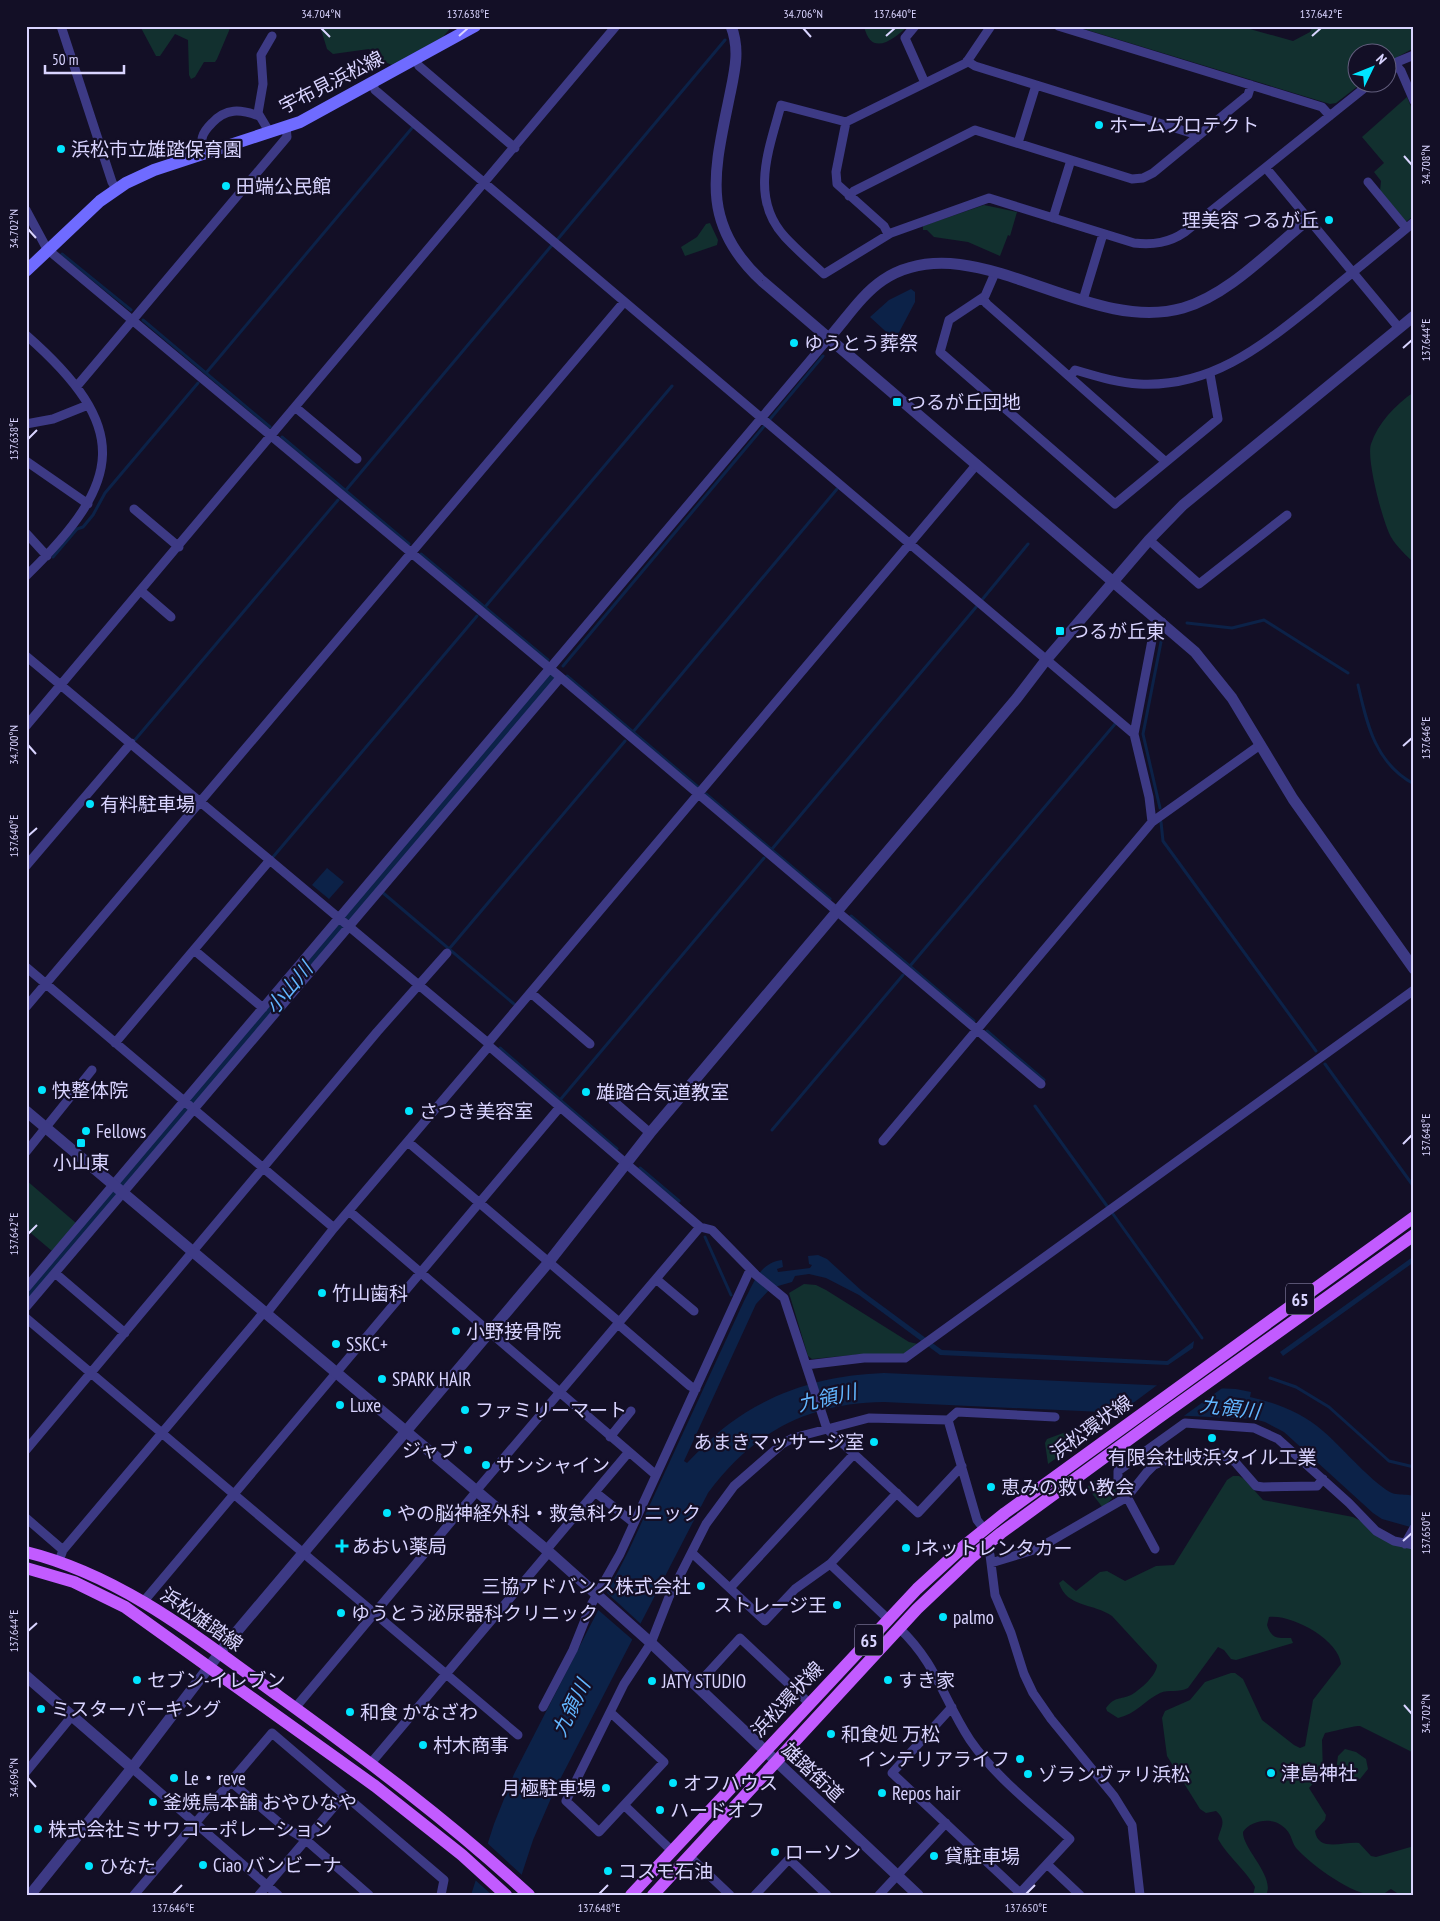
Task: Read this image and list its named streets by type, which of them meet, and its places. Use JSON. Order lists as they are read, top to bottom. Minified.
{"streets":{"main road":["宇布見浜松線","65","浜松環状線","浜松雄踏線"],"street":["雄踏街道"]},"crossings":[["浜松環状線","雄踏街道"]],"water":["小山川","九領川"],"places":{"other":["ホームプロテクト","浜松市立雄踏保育園","田端公民館","理美容 つるが丘","ゆうとう葬祭","有料駐車場","快整体院","雄踏合気道教室","さつき美容室","Fellows","竹山歯科","小野接骨院","SSKC+","SPARK HAIR","Luxe","ファミリーマート","有限会社岐浜タイル工業","あまきマッサージ室","ジャブ","サンシャイン","恵みの救い教会","やの脳神経外科・救急科クリニック","Jネットレンタカー","三協アドバンス株式会社","ストレージ王","ゆうとう泌尿器科クリニック","palmo","セブン-イレブン","すき家","JATY STUDIO","ミスターパーキング","和食 かなざわ","和食処 万松","村木商事","インテリアライフ","津島神社","ゾランヴァリ浜松","Le・reve","オフハウス","月極駐車場","Repos hair","釜焼鳥本舗 おやひなや","ハードオフ","株式会社ミサワコーポレーション","ローソン","貸駐車場","Ciao バンビーナ","ひなた","コスモ石油"],"transit":["つるが丘団地","つるが丘東","小山東"],"health":["あおい薬局"]},"scale_bar":"50 m","north":"top right","coordinates":["34.704°N","137.638°E","34.706°N","137.640°E","137.642°E","34.708°N","34.702°N","137.644°E","137.646°E","34.700°N","137.648°E","137.650°E","34.696°N"]}
